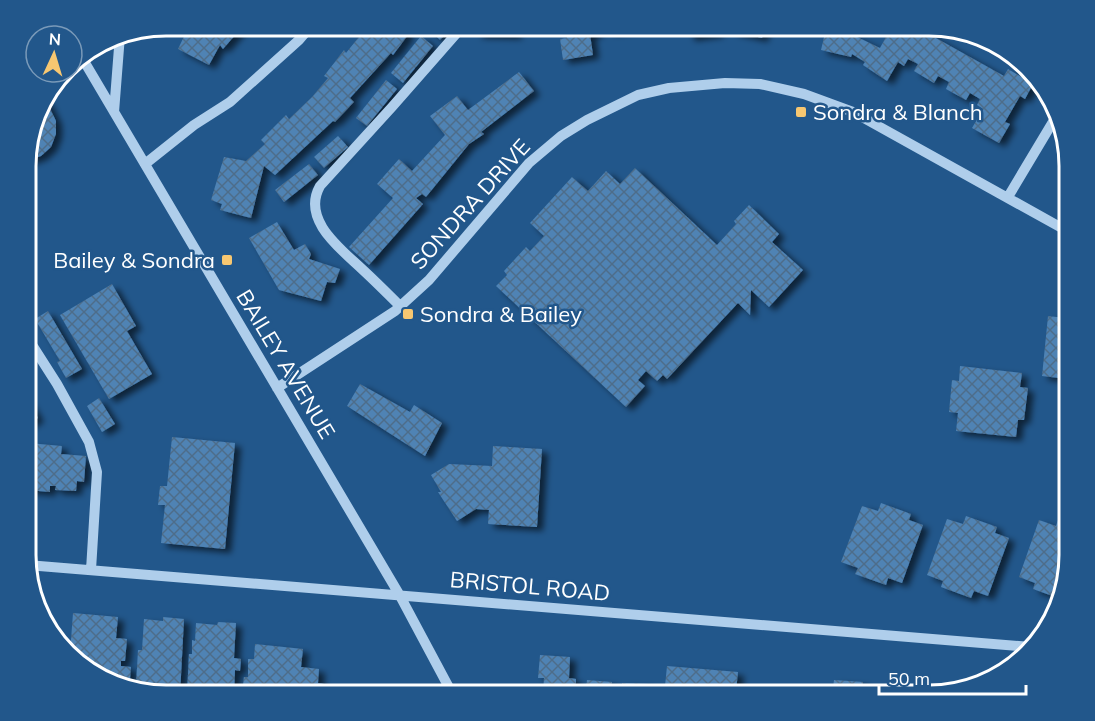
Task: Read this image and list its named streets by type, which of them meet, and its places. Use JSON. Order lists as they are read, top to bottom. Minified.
{"streets":{"street":["SONDRA DRIVE","BAILEY AVENUE","BRISTOL ROAD"]},"crossings":[["SONDRA DRIVE","BAILEY AVENUE"],["BAILEY AVENUE","BRISTOL ROAD"]],"places":{"transit":["Sondra & Blanch","Bailey & Sondra","Sondra & Bailey"]},"scale_bar":"50 m","north":"top"}
